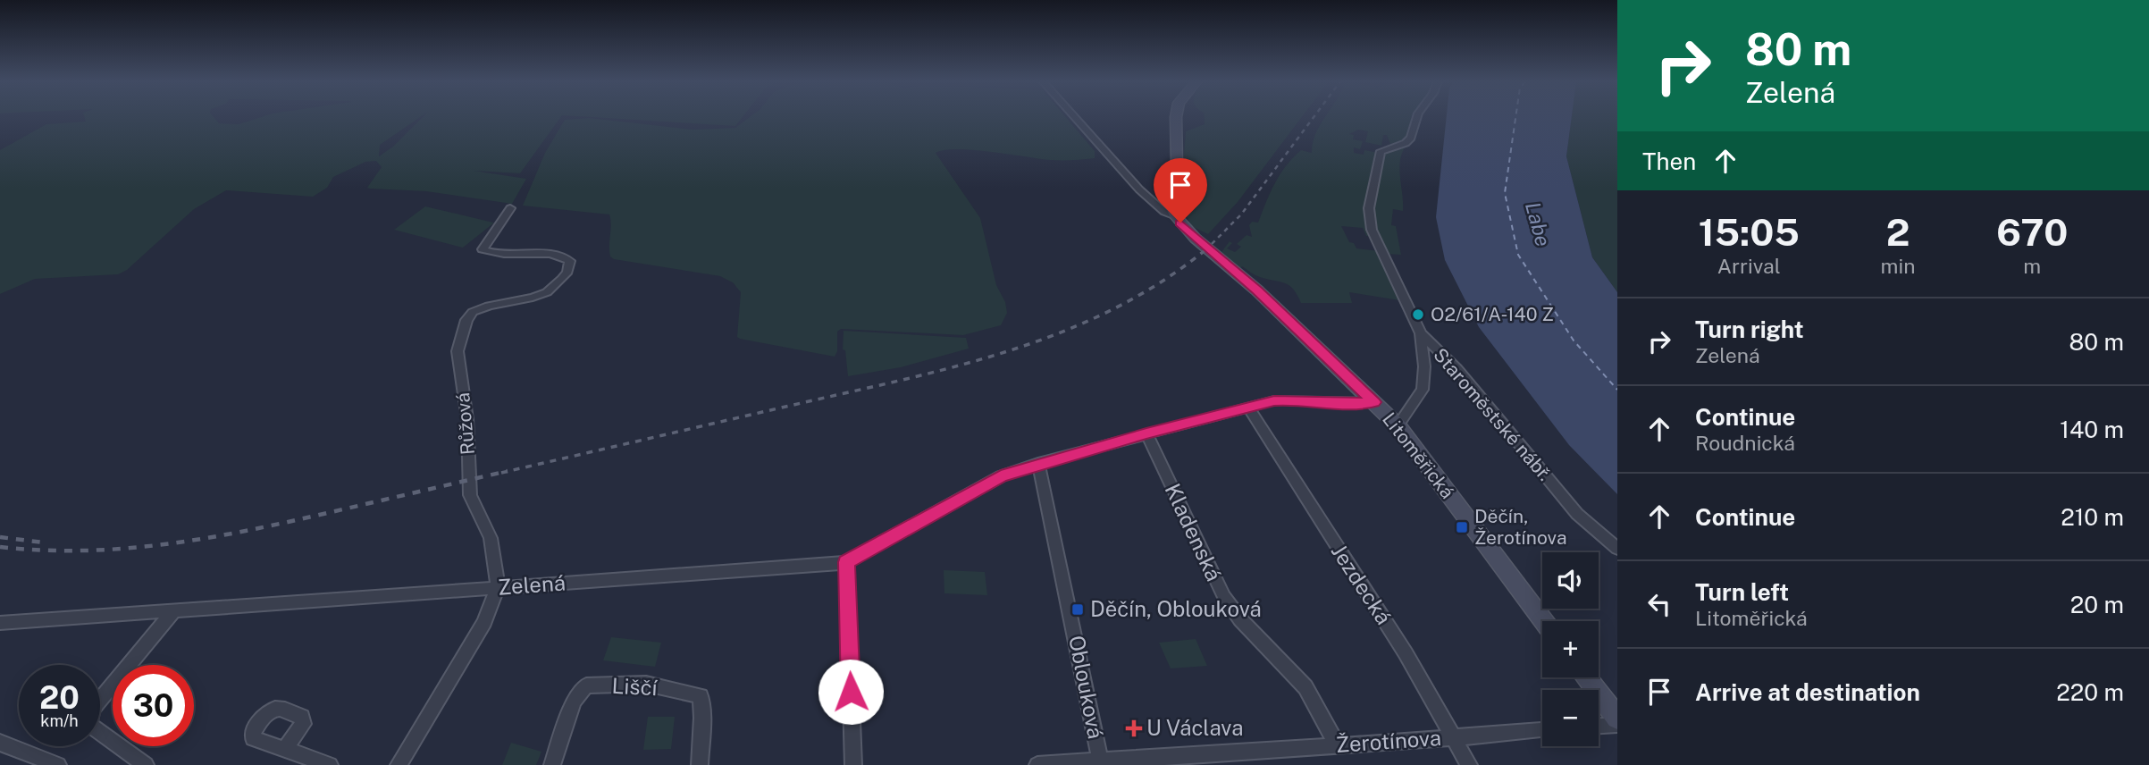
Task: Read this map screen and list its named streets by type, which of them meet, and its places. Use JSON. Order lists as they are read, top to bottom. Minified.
{"streets":{"main road":["Litoměřická"],"street":["Staroměstské nábř.","Růžová","Kladenská","Jezdecká","Zelená","Liščí","Oblouková","Žerotínova"]},"crossings":[["Staroměstské nábř.","Litoměřická"],["Růžová","Zelená"],["Litoměřická","Zelená"],["Kladenská","Zelená"],["Kladenská","Žerotínova"],["Jezdecká","Zelená"],["Jezdecká","Žerotínova"],["Zelená","Oblouková"],["Oblouková","Žerotínova"]],"water":["Labe"],"places":{"other":["O2/61/A-140 Z"],"transit":["Děčín, Žerotínova","Děčín, Oblouková"],"health":["U Václava"]},"page":{"turn":["80 m","Zelená"],"then":"Then","eta":["15:05","Arrival","2","min","670","m"],"list":[{"name":"Turn right","note":"Zelená","value":"80 m"},{"name":"Continue","note":"Roudnická","value":"140 m"},{"name":"Continue","value":"210 m"},{"name":"Turn left","note":"Litoměřická","value":"20 m"},{"name":"Arrive at destination","value":"220 m"}],"map_buttons":["+","−"],"speed":"20 km/h","limit":"30"}}
